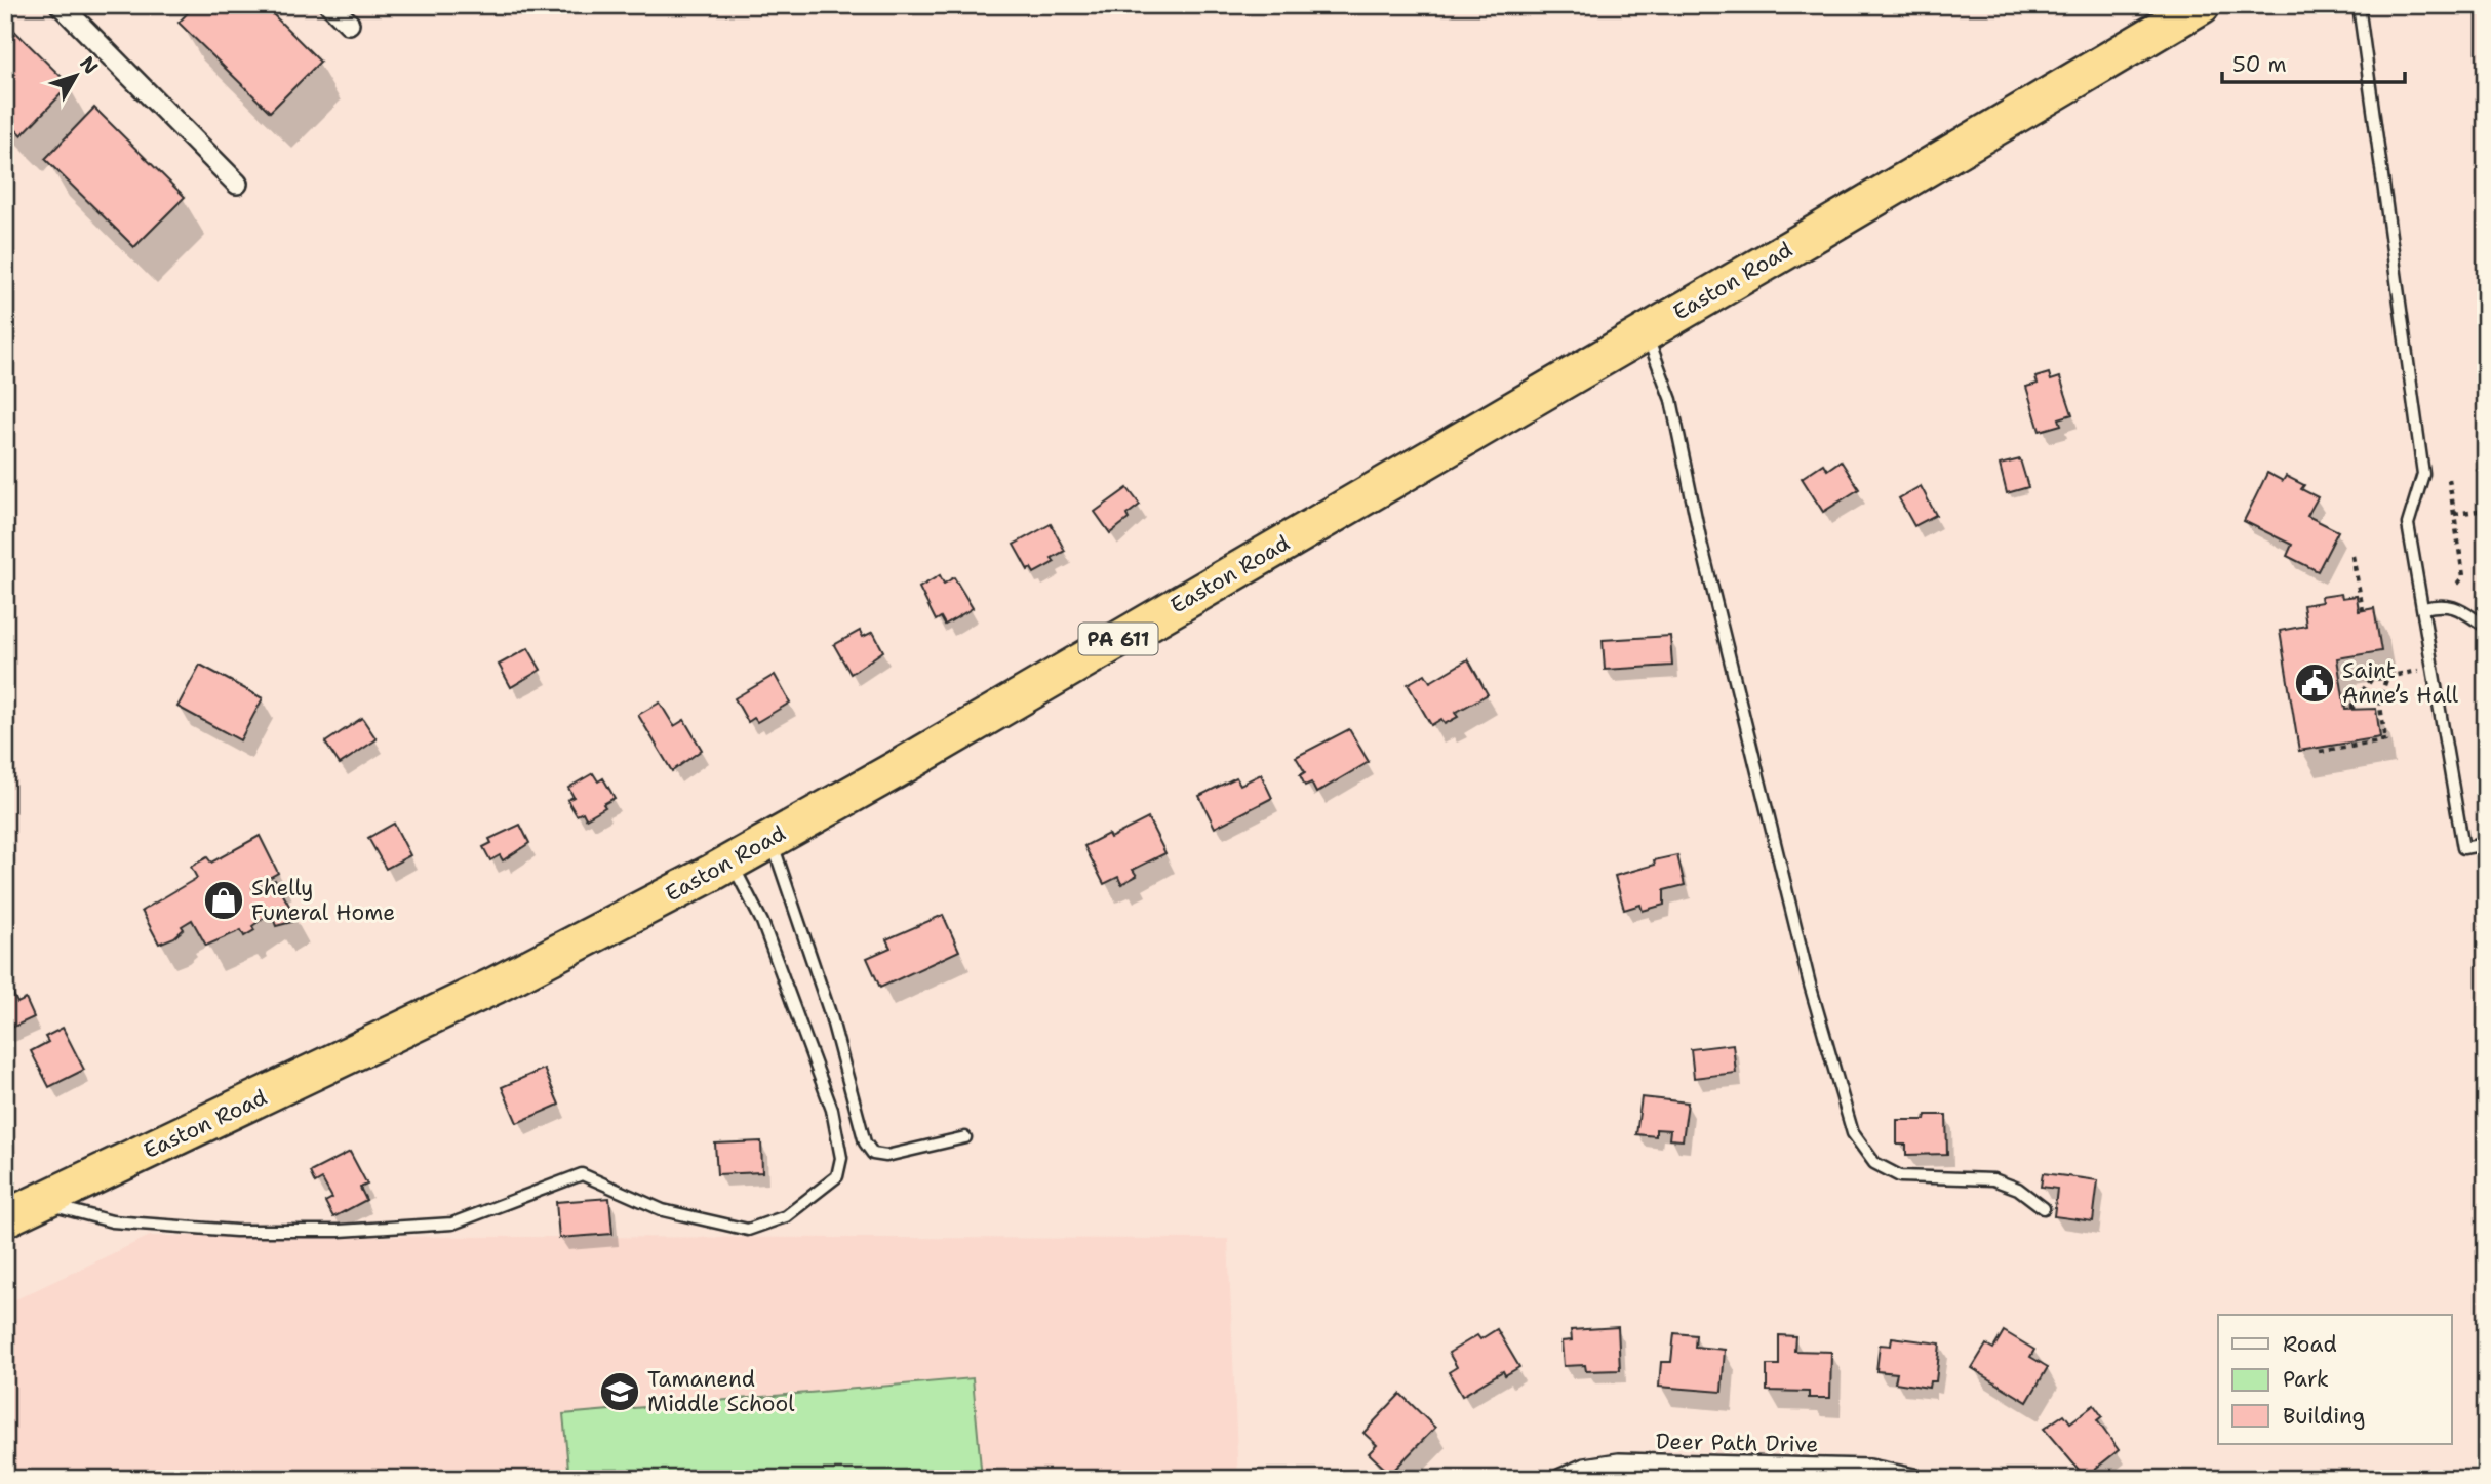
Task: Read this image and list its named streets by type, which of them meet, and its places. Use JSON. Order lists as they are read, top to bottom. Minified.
{"streets":{"highway":["Easton Road","PA 611"],"street":["Deer Path Drive"]},"places":{"public building":["Saint Anne’s Hall"],"shop":["Shelly Funeral Home"],"school or university":["Tamanend Middle School"]},"legend":["Road","Park","Building"],"scale_bar":"50 m","north":"top right"}
